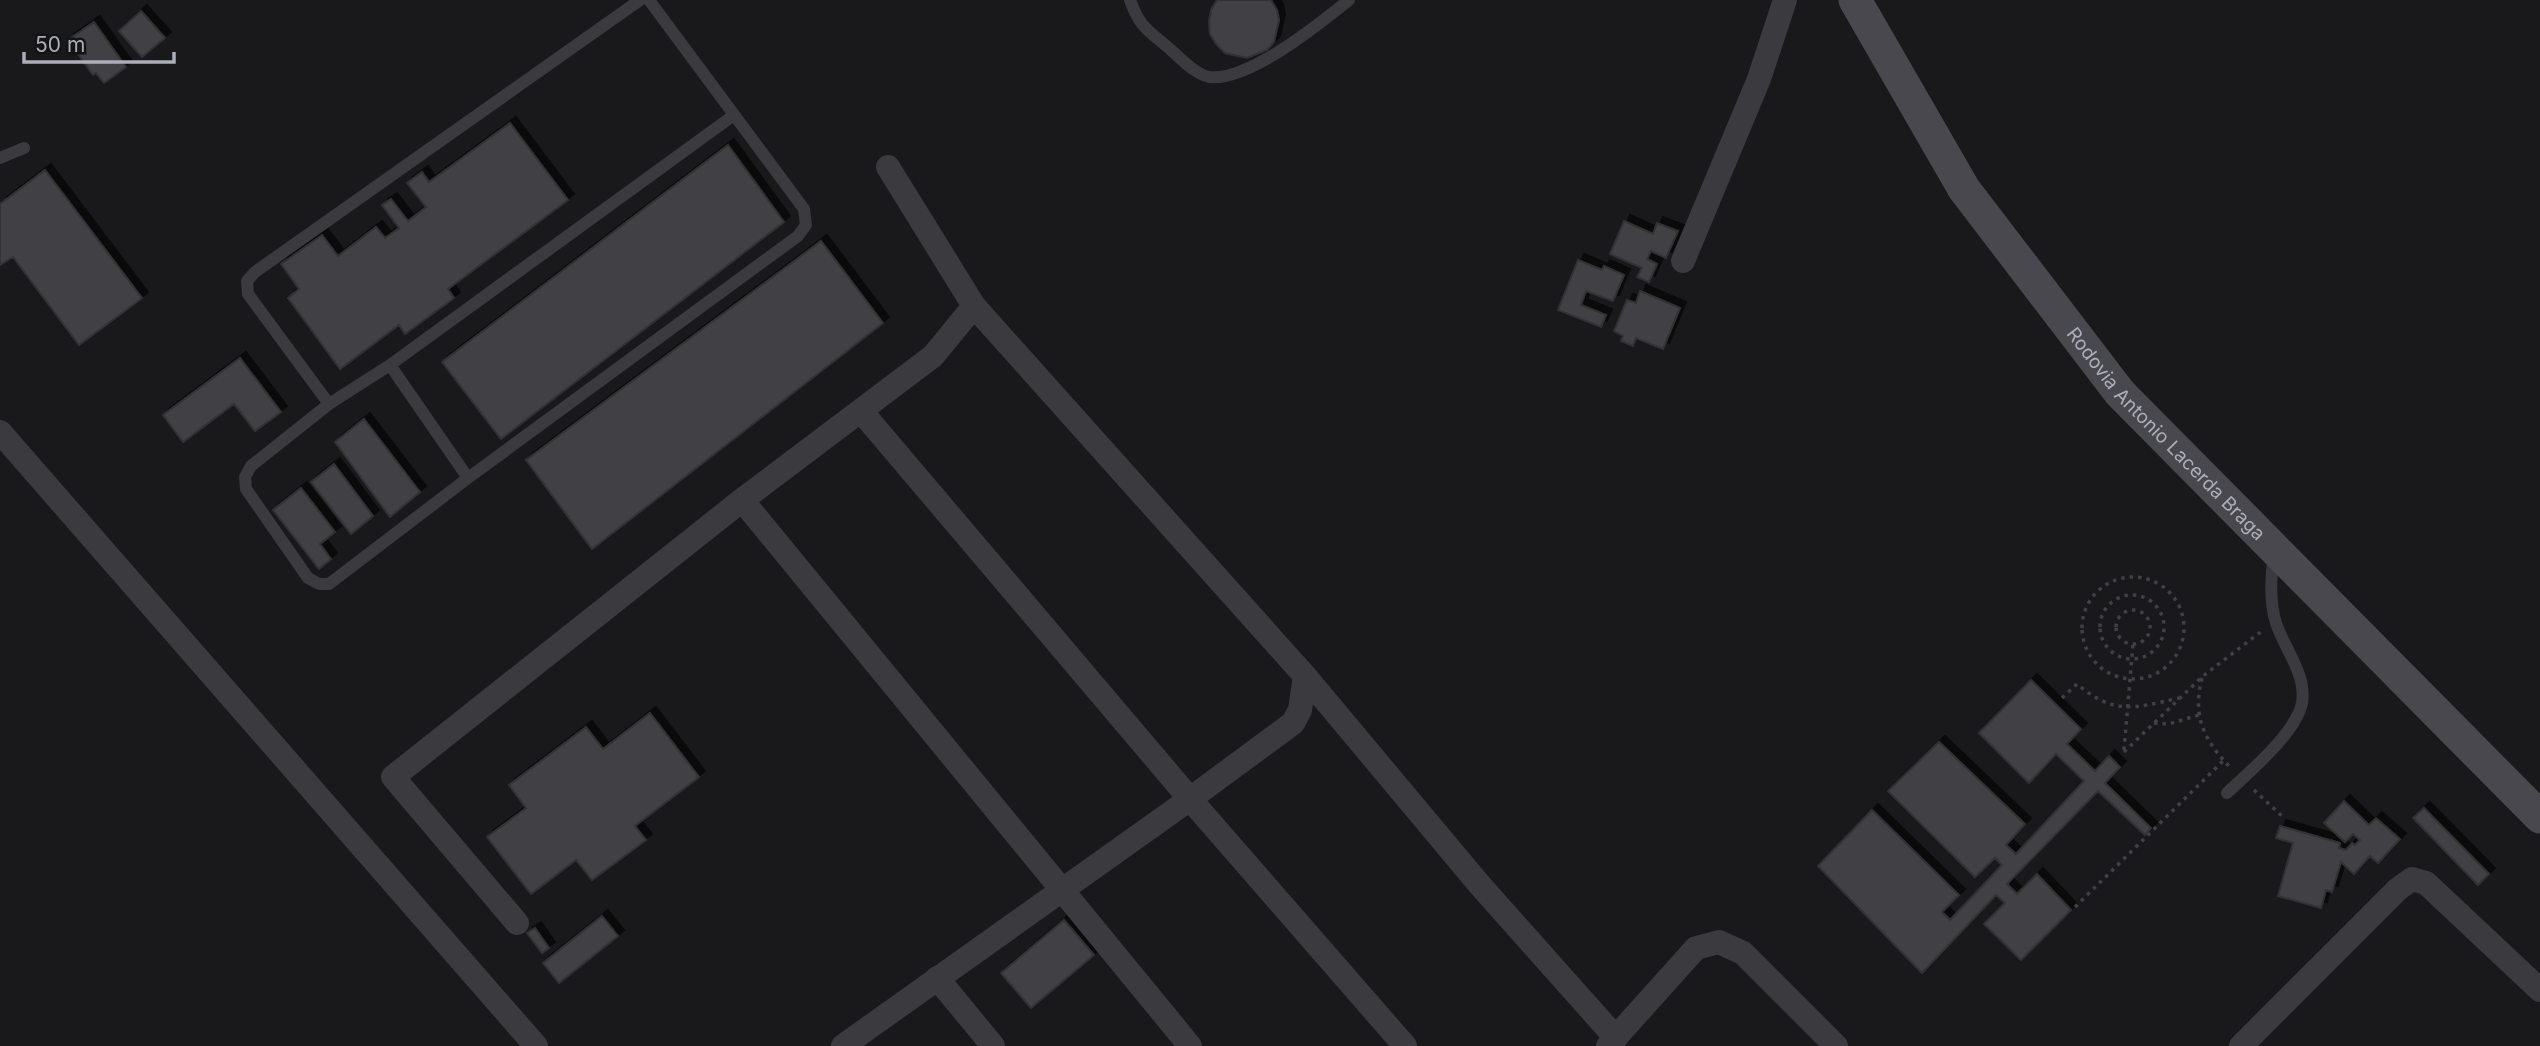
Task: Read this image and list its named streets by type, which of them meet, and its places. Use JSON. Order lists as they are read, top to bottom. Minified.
{"streets":{"main road":["Rodovia Antonio Lacerda Braga"]},"scale_bar":"50 m"}
